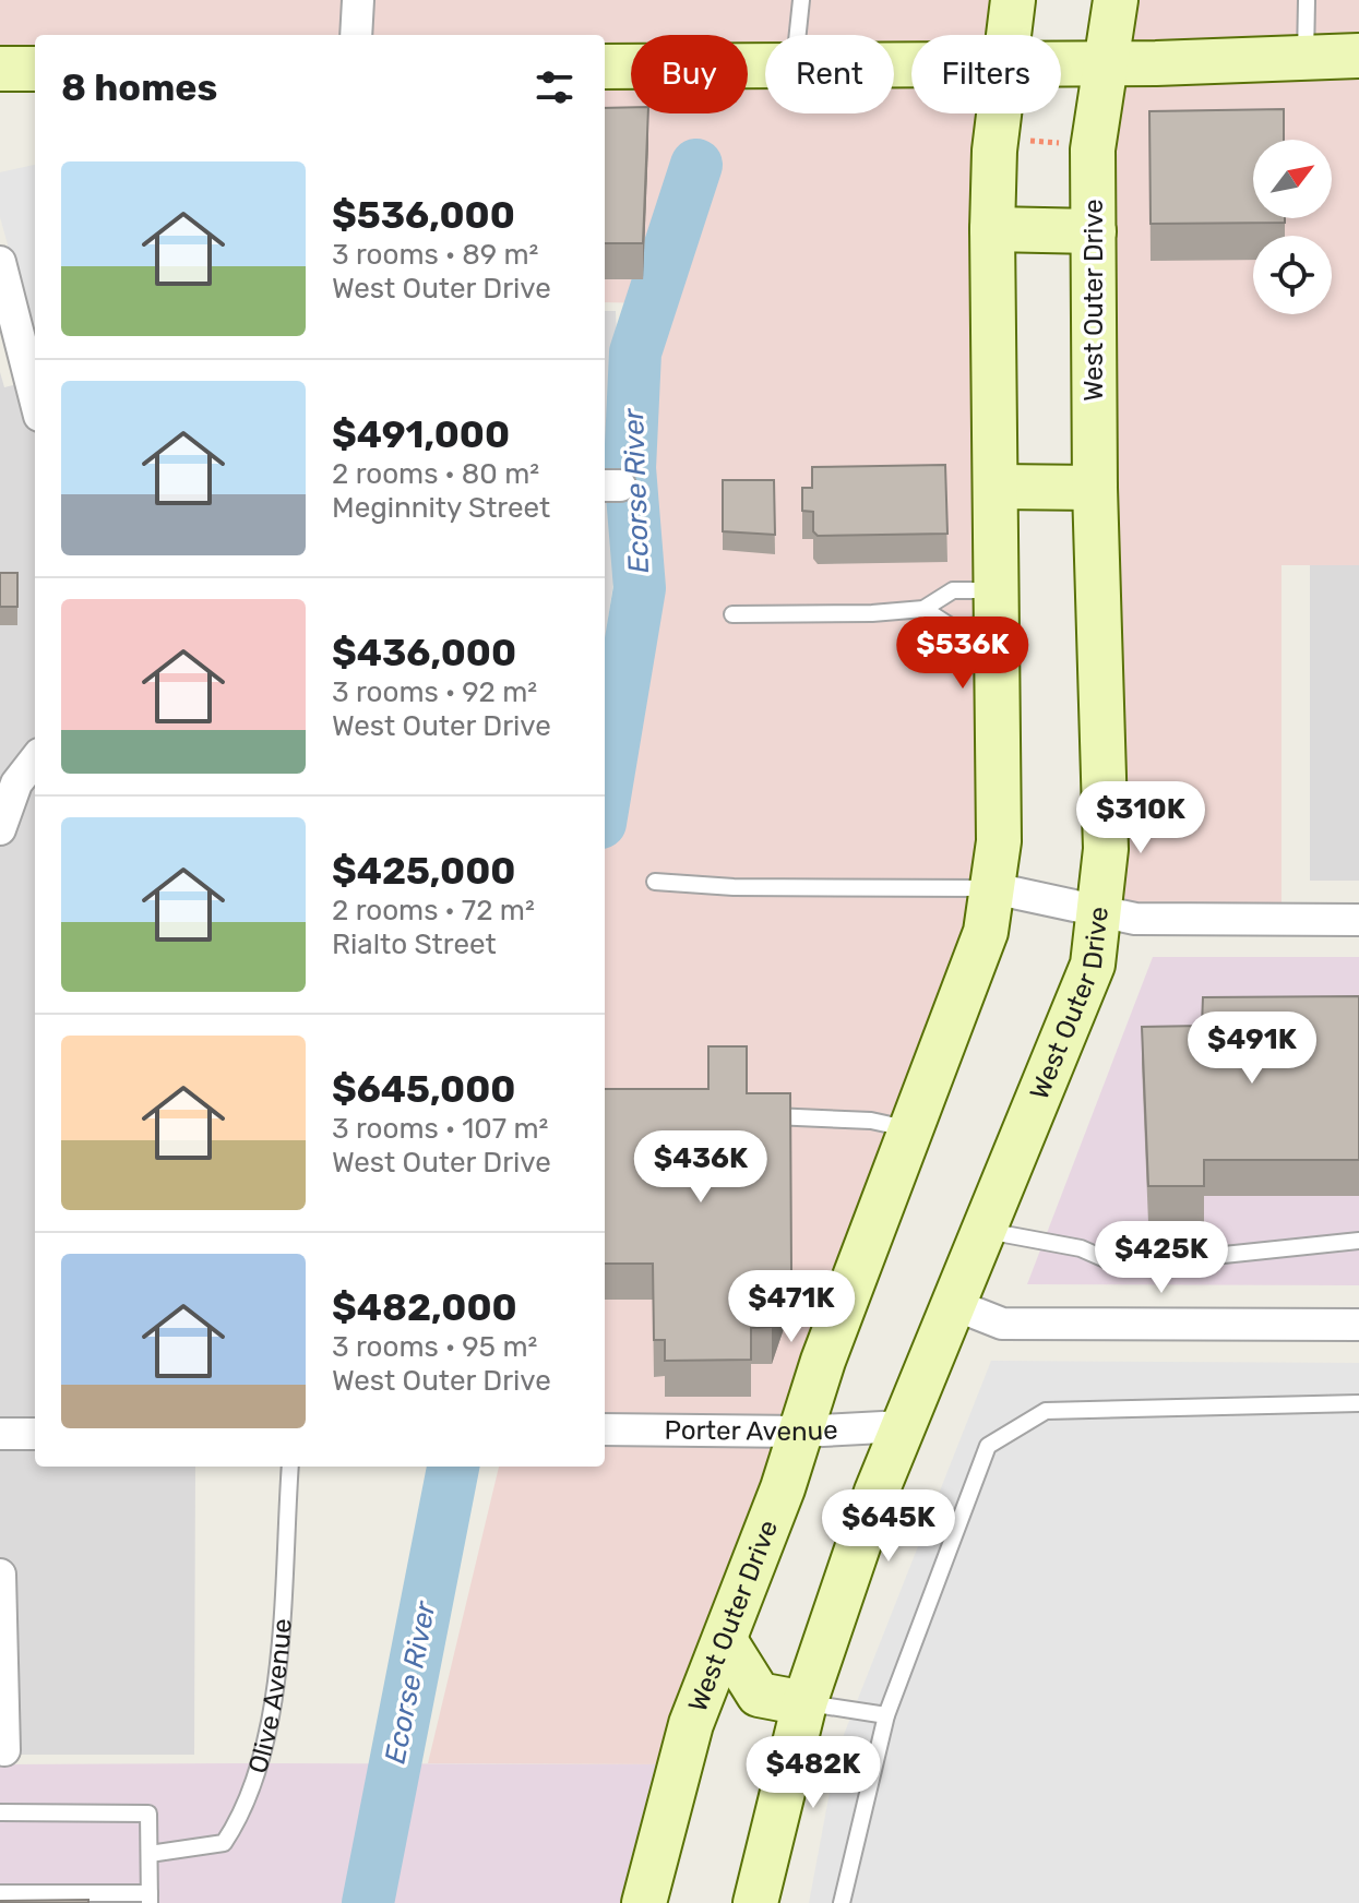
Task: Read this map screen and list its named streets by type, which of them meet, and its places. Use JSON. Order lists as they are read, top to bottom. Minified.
{"streets":{"main road":["West Outer Drive"],"street":["Porter Avenue"],"lane":["Olive Avenue"]},"crossings":[["West Outer Drive","Porter Avenue"]],"water":["Ecorse River"],"north":"top right","page":{"chip":["Buy","Rent","Filters"],"heading":"8 homes","list":[{"name":"$536,000","note":"3 rooms · 89 m² · West Outer Drive"},{"name":"$491,000","note":"2 rooms · 80 m² · Meginnity Street"},{"name":"$436,000","note":"3 rooms · 92 m² · West Outer Drive"},{"name":"$425,000","note":"2 rooms · 72 m² · Rialto Street"},{"name":"$645,000","note":"3 rooms · 107 m² · West Outer Drive"},{"name":"$482,000","note":"3 rooms · 95 m² · West Outer Drive"}],"price":["$536K","$310K","$491K","$436K","$425K","$471K","$645K","$482K"]}}
